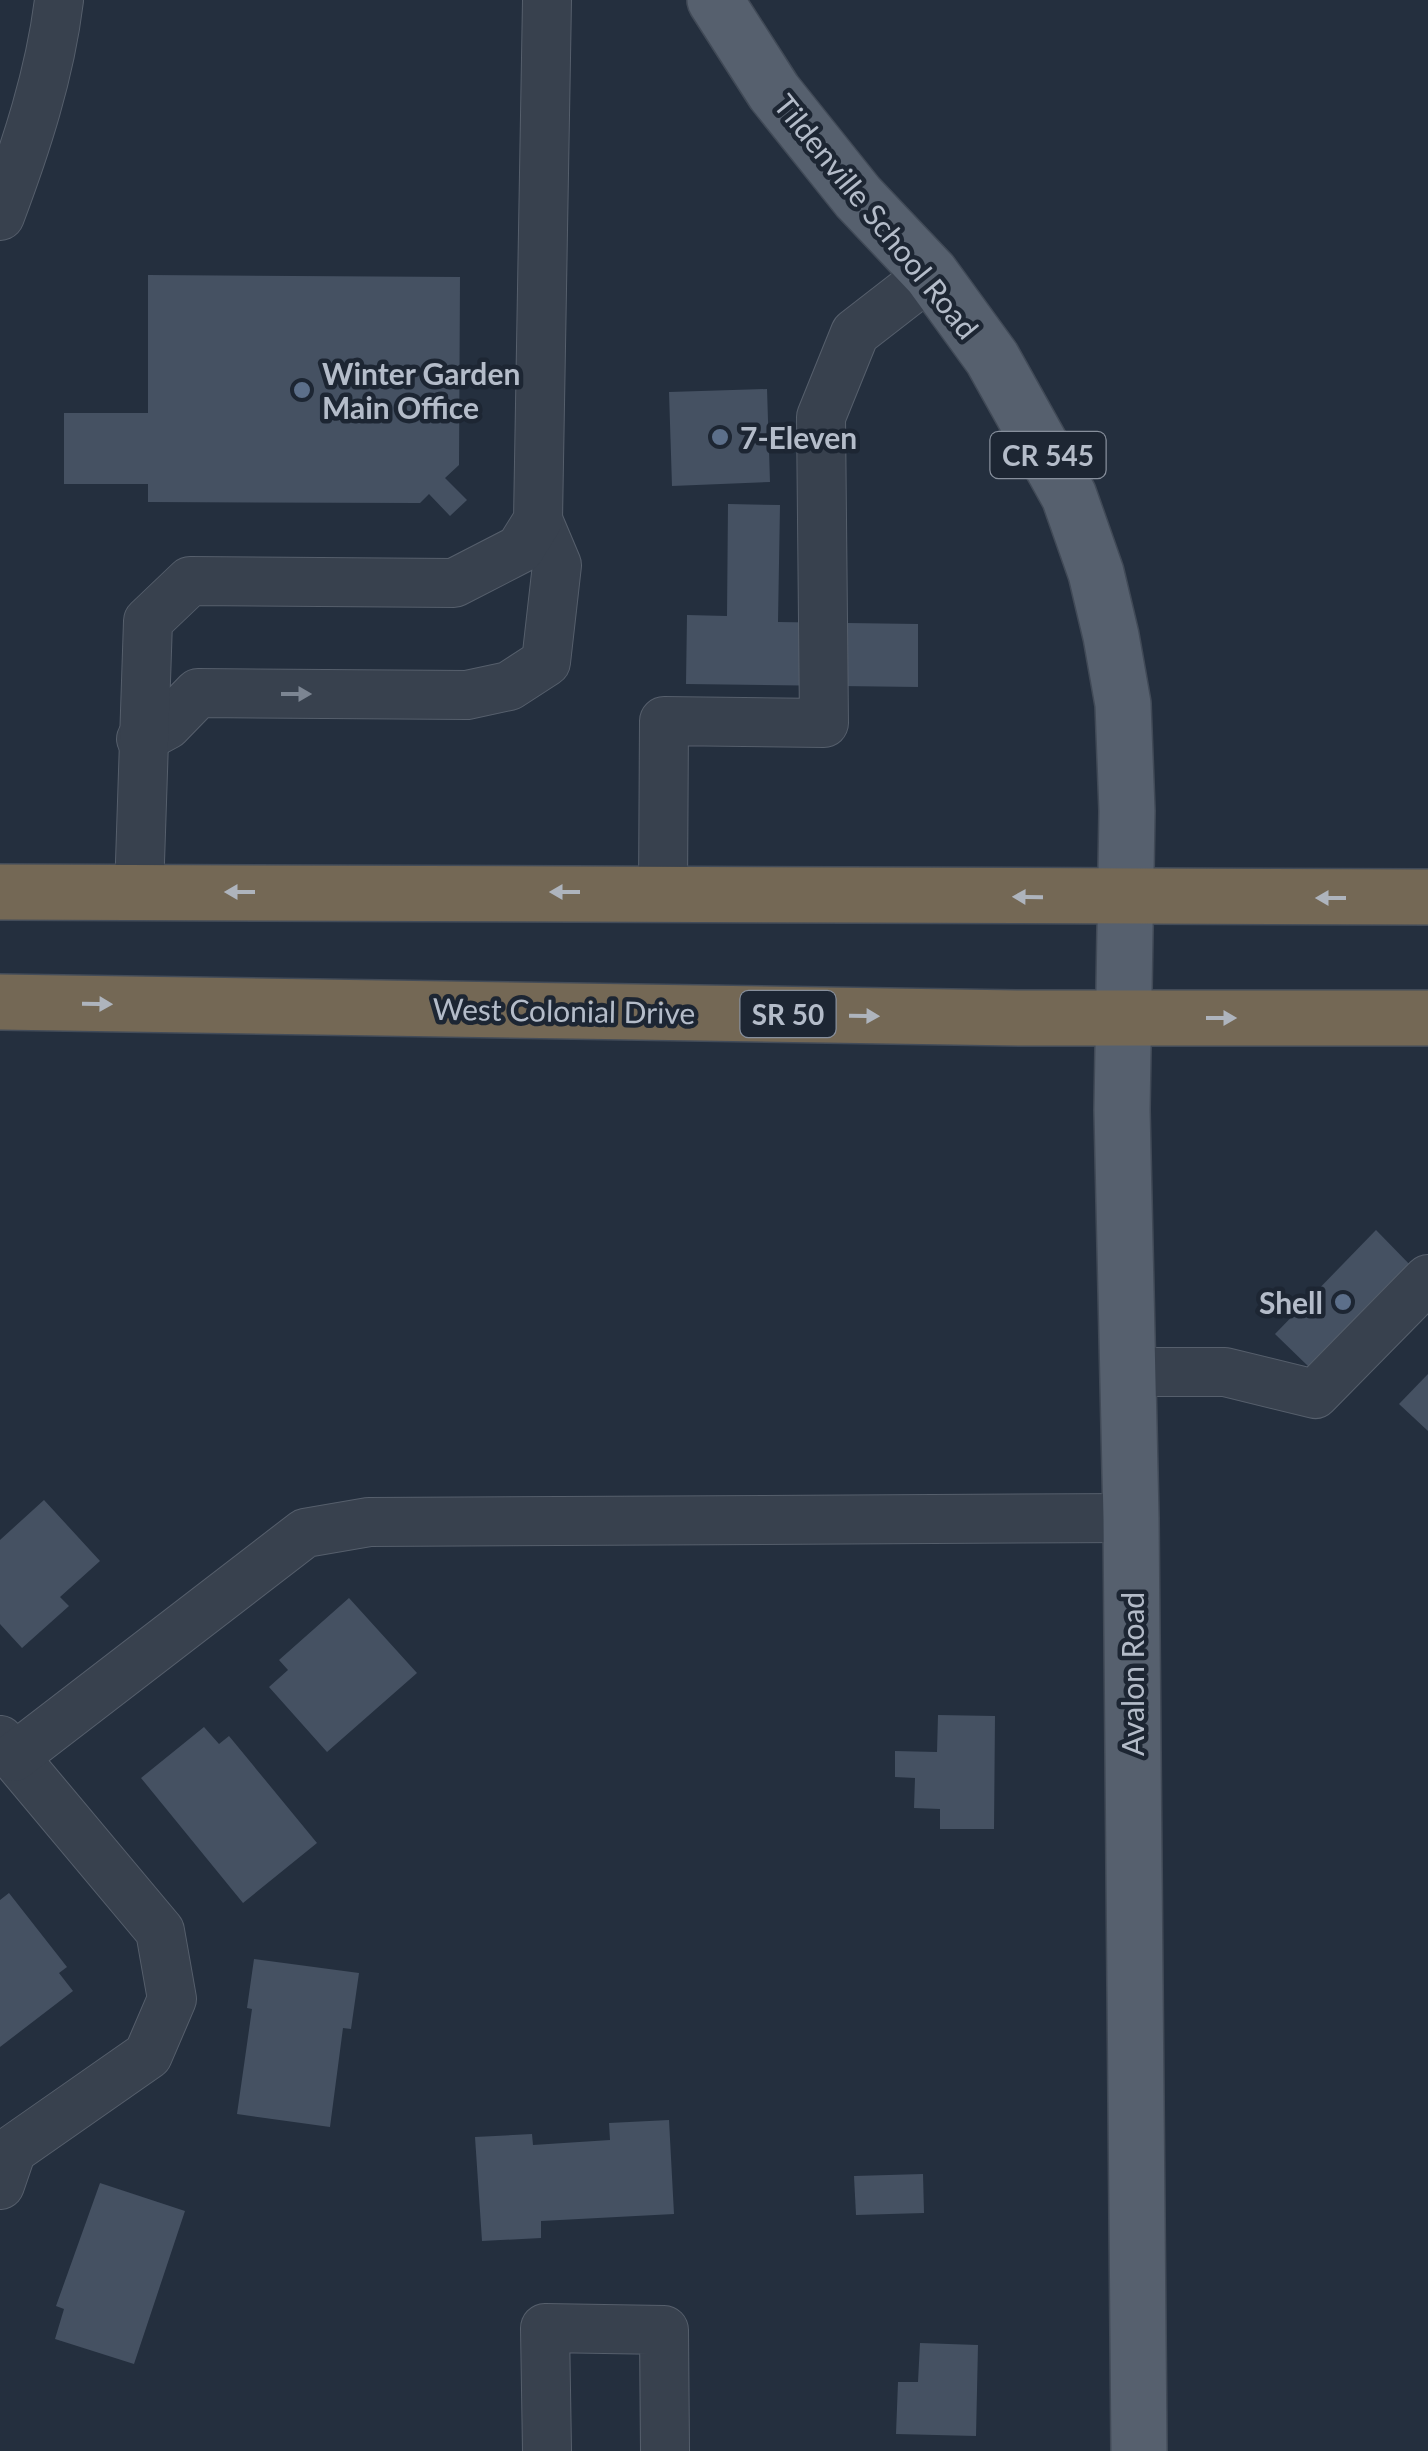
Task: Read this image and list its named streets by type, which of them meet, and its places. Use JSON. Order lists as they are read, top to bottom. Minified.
{"streets":{"highway":["West Colonial Drive","SR 50"],"main road":["Tildenville School Road","CR 545","Avalon Road"]},"crossings":[["Tildenville School Road","Avalon Road"],["West Colonial Drive","Avalon Road"]],"places":["Winter Garden Main Office","7-Eleven","Shell"]}
